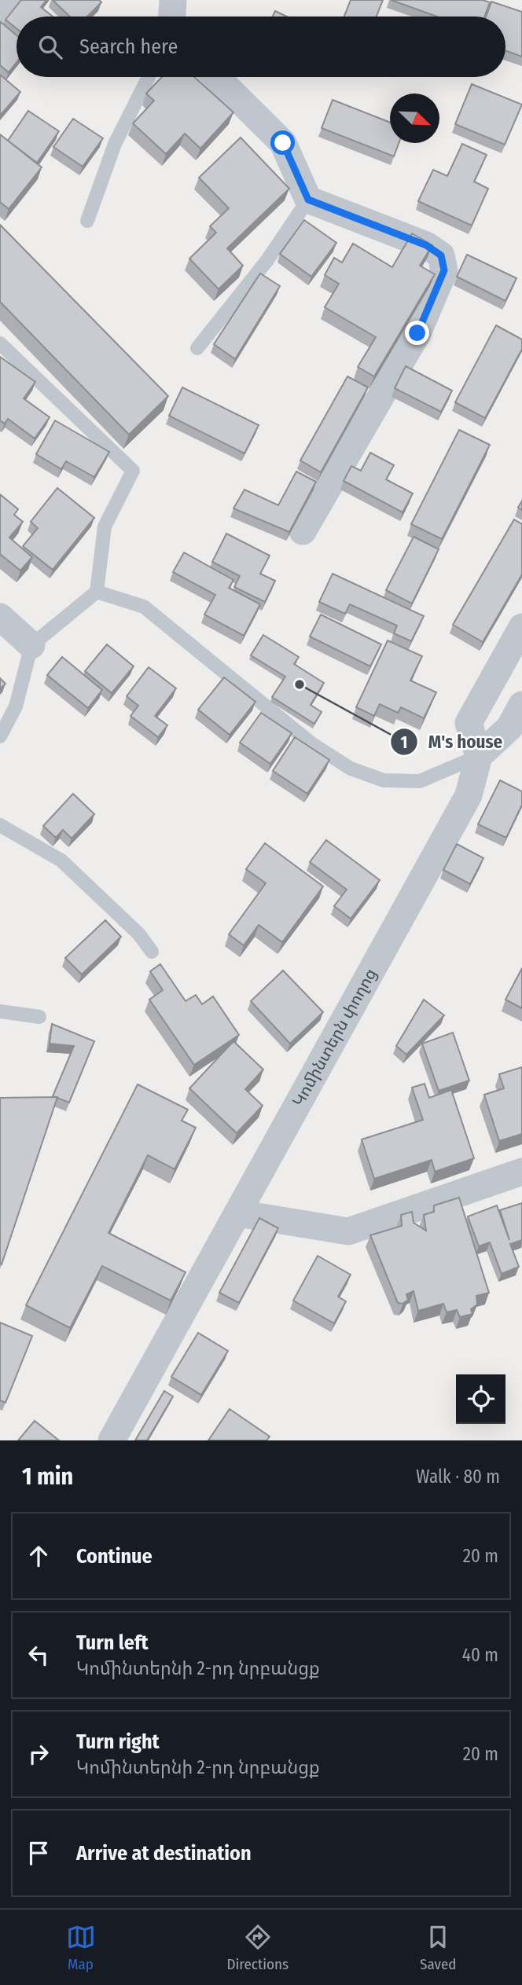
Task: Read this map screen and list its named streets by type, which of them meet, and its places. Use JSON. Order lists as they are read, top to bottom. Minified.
{"streets":{"street":["Կոմինտերն փողոց"]},"places":["M's house"],"north":"bottom right","page":{"search":"Search here","heading":["1 min","Walk · 80 m"],"list":[["Continue","20 m"],["Turn left","Կոմինտերնի 2-րդ նրբանցք","40 m"],["Turn right","Կոմինտերնի 2-րդ նրբանցք","20 m"],"Arrive at destination"],"nav":["Map","Directions","Saved"]}}
